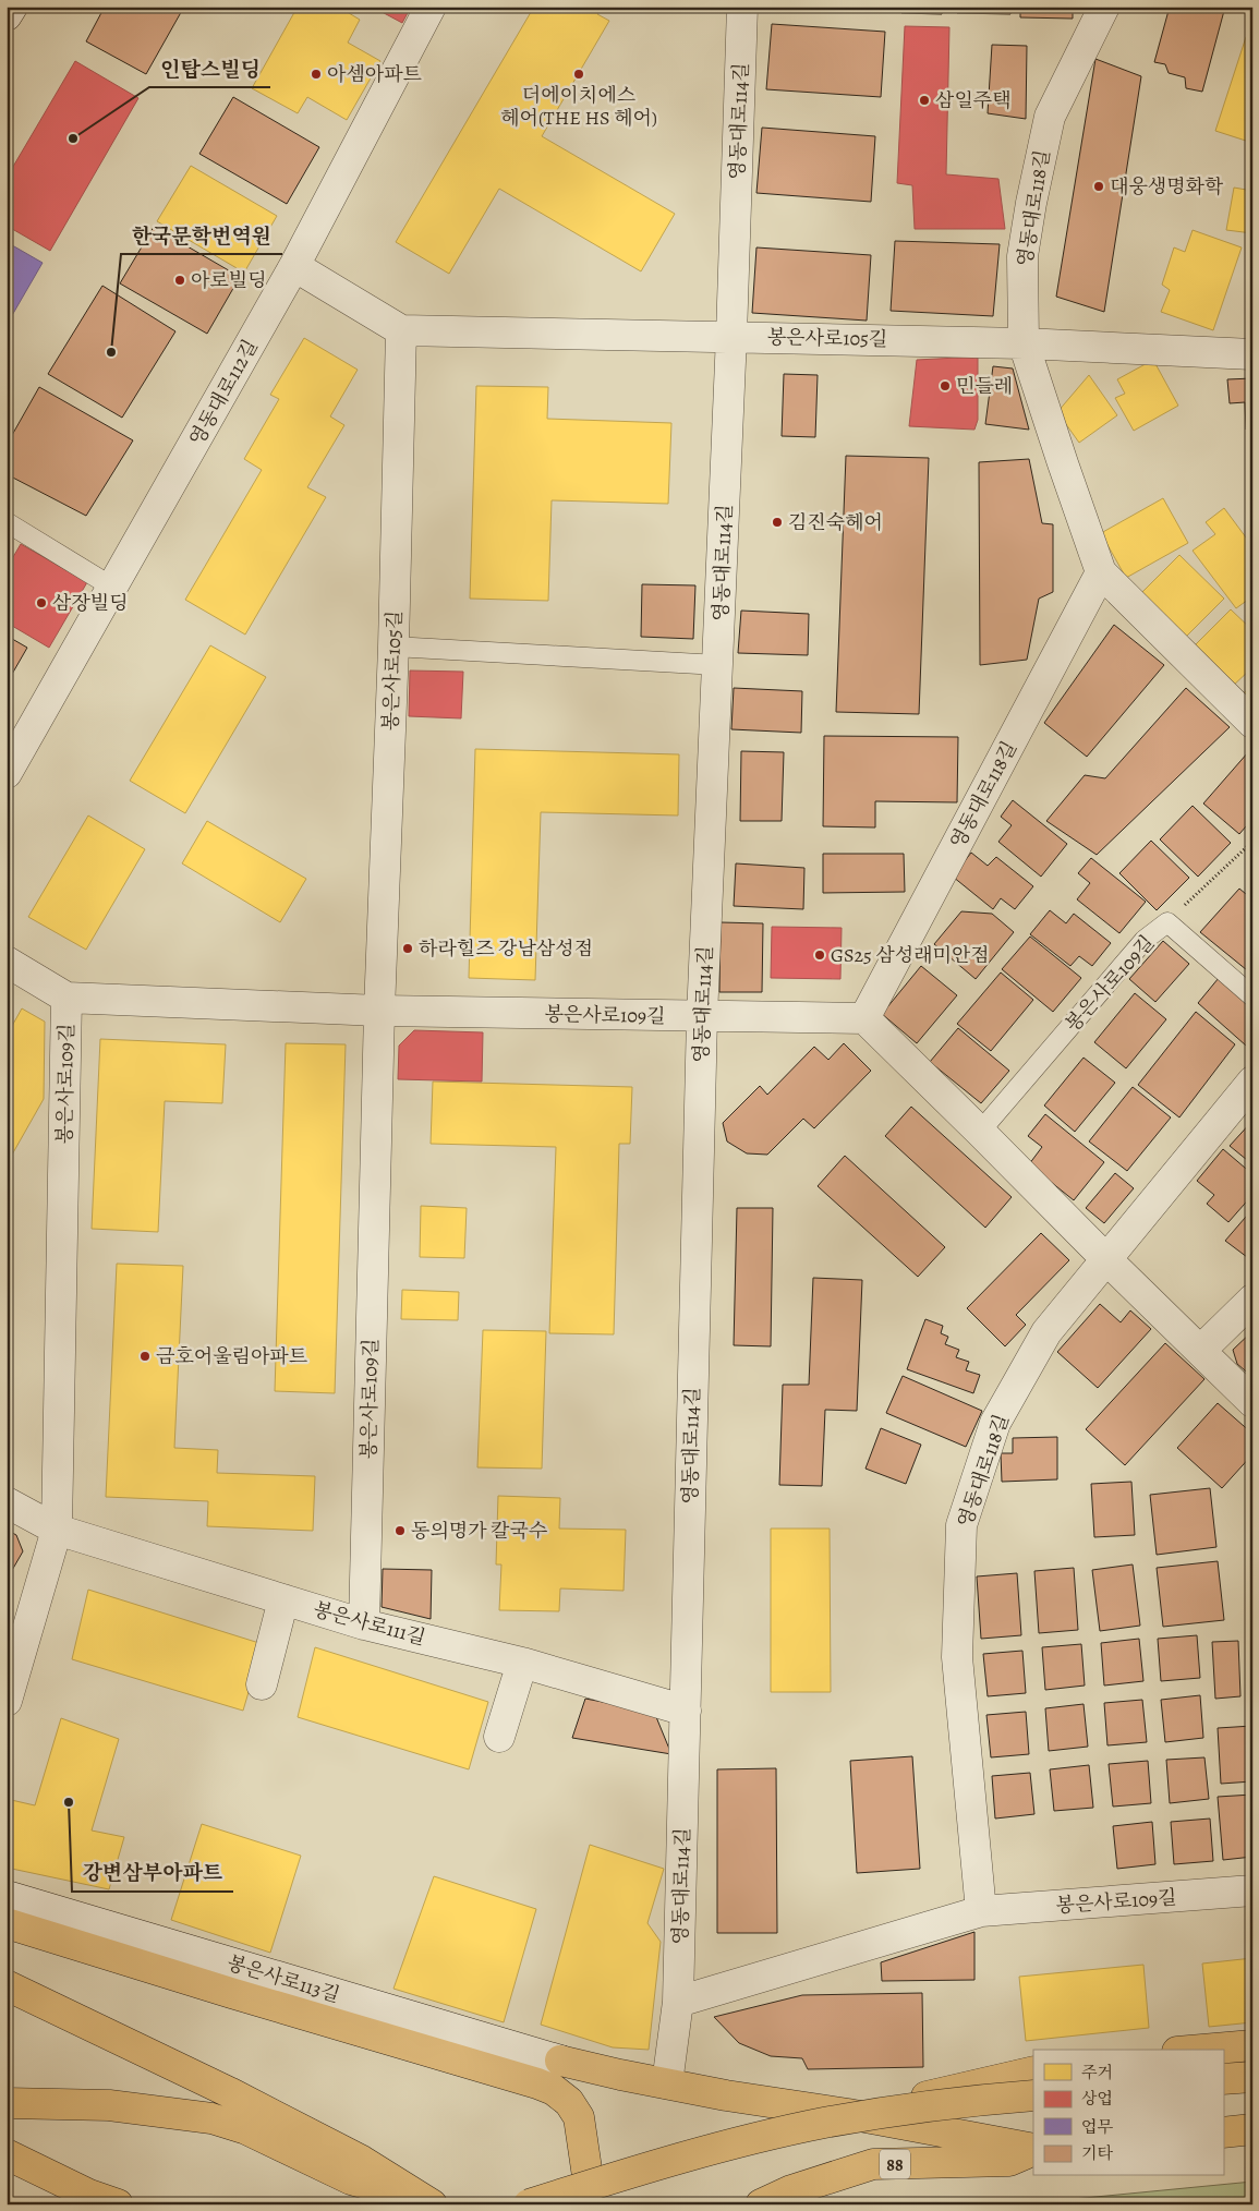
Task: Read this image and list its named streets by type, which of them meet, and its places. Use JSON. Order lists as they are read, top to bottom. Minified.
{"streets":{"highway":["88"],"street":["영동대로114길","영동대로118길","봉은사로105길","영동대로112길","봉은사로109길","봉은사로111길","봉은사로113길"]},"crossings":[["영동대로114길","봉은사로105길"],["영동대로114길","봉은사로109길"],["영동대로114길","봉은사로111길"],["영동대로118길","봉은사로105길"],["영동대로118길","봉은사로109길"],["봉은사로105길","봉은사로109길"],["봉은사로109길","봉은사로111길"]],"places":["아셈아파트","더에이치에스 헤어(THE HS 헤어)","삼일주택","인탑스빌딩","대웅생명화학","아로빌딩","한국문학번역원","민들레","김진숙헤어","삼장빌딩","하라힐즈 강남삼성점","GS25 삼성래미안점","금호어울림아파트","동의명가 칼국수","강변삼부아파트"],"legend":["주거","상업","업무","기타"]}
